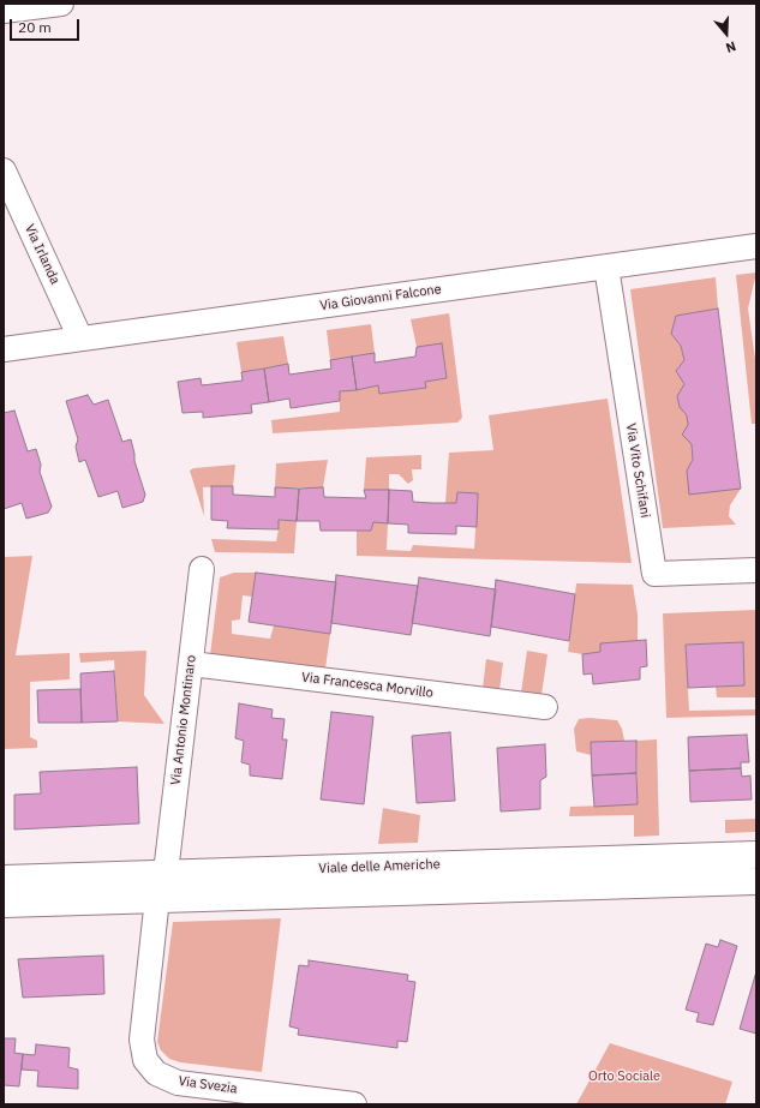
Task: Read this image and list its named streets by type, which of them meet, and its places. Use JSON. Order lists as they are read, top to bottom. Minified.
{"streets":{"main road":["Viale delle Americhe"],"street":["Via Irlanda","Via Giovanni Falcone","Via Vito Schifani","Via Francesca Morvillo","Via Antonio Montinaro","Via Svezia"]},"crossings":[["Via Irlanda","Via Giovanni Falcone"],["Via Giovanni Falcone","Via Vito Schifani"],["Via Francesca Morvillo","Via Antonio Montinaro"],["Via Antonio Montinaro","Viale delle Americhe"],["Viale delle Americhe","Via Svezia"]],"parks":["Orto Sociale"],"scale_bar":"20 m","north":"bottom"}
